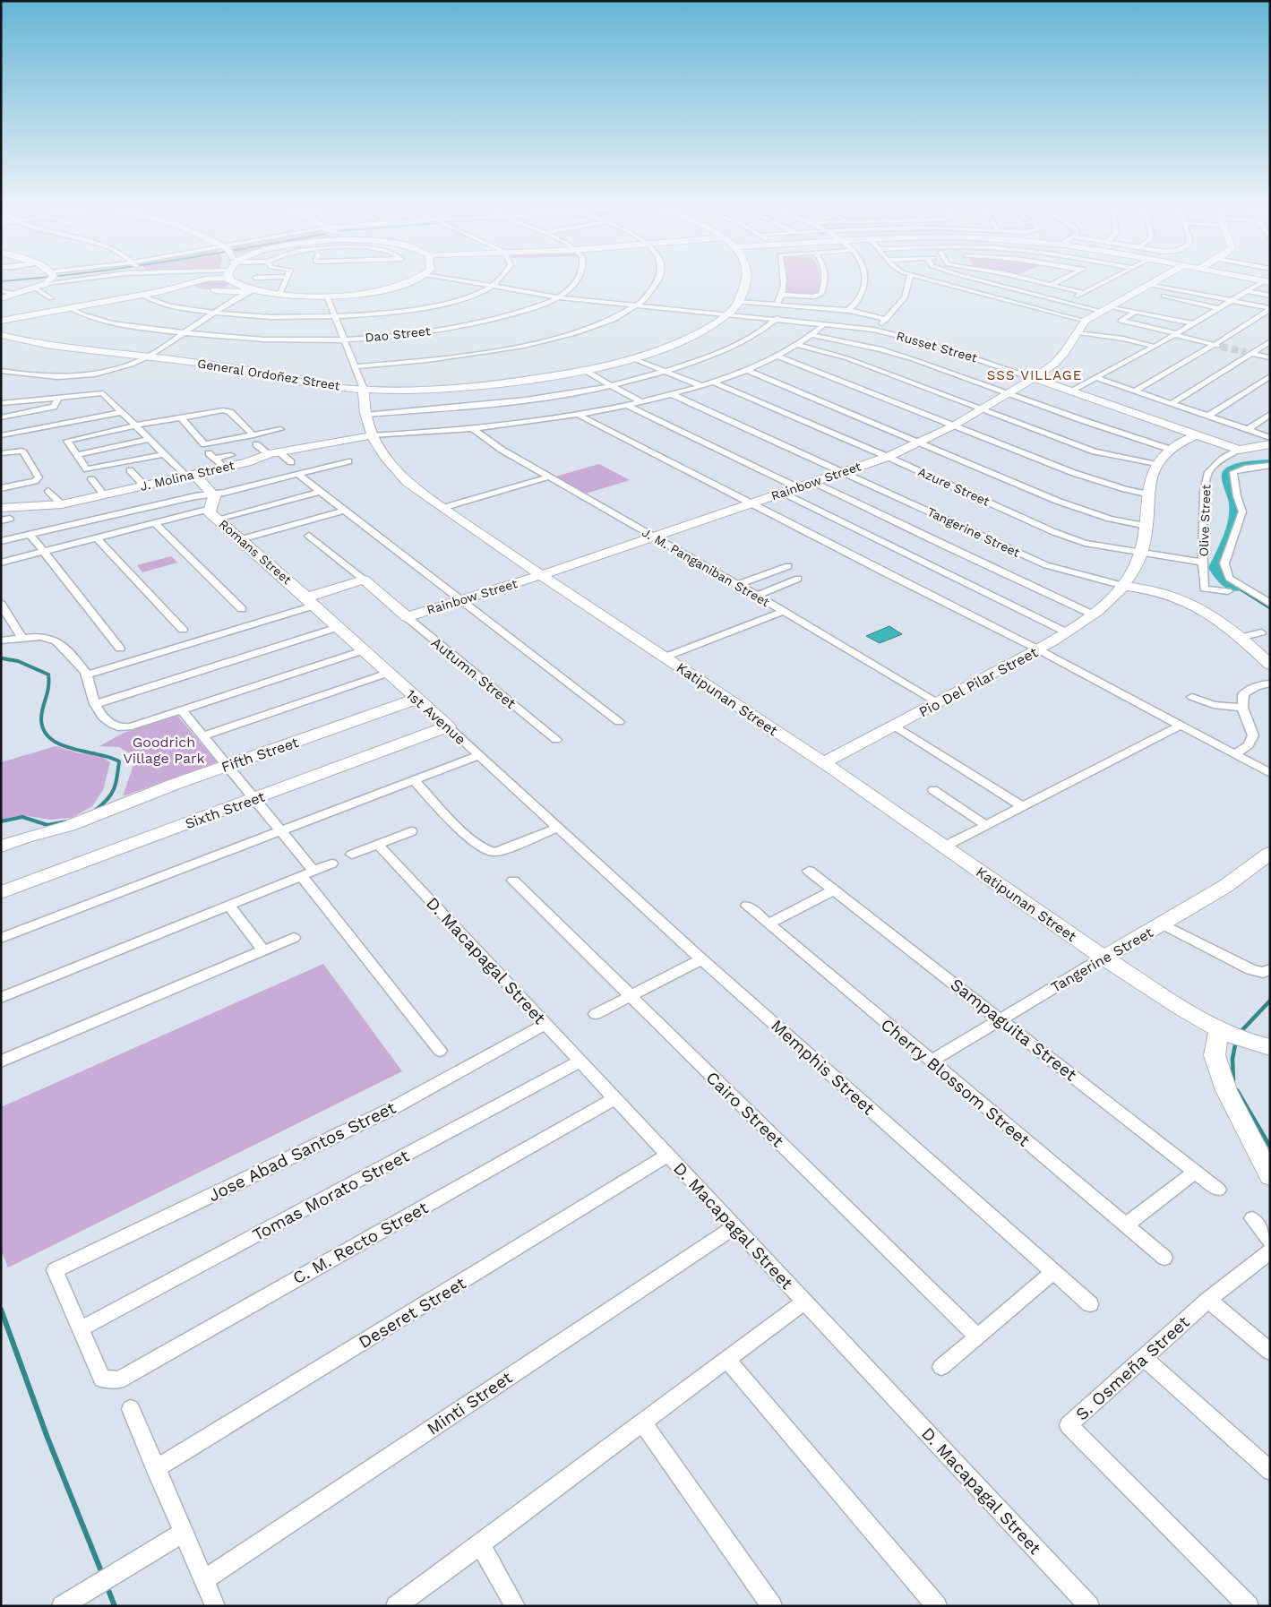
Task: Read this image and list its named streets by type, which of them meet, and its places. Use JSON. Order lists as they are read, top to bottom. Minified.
{"streets":{"street":["Dao Street","Russet Street","General Ordoñez Street","J. Molina Street","Rainbow Street","Azure Street","Olive Street","Tangerine Street","Romans Street","J. M. Panganiban Street","Autumn Street","Pio Del Pilar Street","Katipunan Street","1st Avenue","Fifth Street","Sixth Street","D. Macapagal Street","Sampaguita Street","Memphis Street","Cherry Blossom Street","Cairo Street","Jose Abad Santos Street","Tomas Morato Street","C. M. Recto Street","Deseret Street","S. Osmeña Street","Minti Street"]},"crossings":[["Dao Street","Russet Street"],["Dao Street","Katipunan Street"],["Russet Street","General Ordoñez Street"],["Russet Street","Rainbow Street"],["Russet Street","Olive Street"],["General Ordoñez Street","Katipunan Street"],["J. Molina Street","Katipunan Street"],["Rainbow Street","Azure Street"],["Rainbow Street","Tangerine Street"],["Rainbow Street","J. M. Panganiban Street"],["Rainbow Street","Autumn Street"],["Rainbow Street","Katipunan Street"],["Azure Street","Olive Street"],["Azure Street","Pio Del Pilar Street"],["Tangerine Street","Pio Del Pilar Street"],["Tangerine Street","Katipunan Street"],["Tangerine Street","Sampaguita Street"],["Tangerine Street","Cherry Blossom Street"],["Romans Street","1st Avenue"],["J. M. Panganiban Street","Pio Del Pilar Street"],["Pio Del Pilar Street","Katipunan Street"],["1st Avenue","Fifth Street"],["1st Avenue","Sixth Street"],["1st Avenue","Memphis Street"],["D. Macapagal Street","Jose Abad Santos Street"],["D. Macapagal Street","Tomas Morato Street"],["D. Macapagal Street","C. M. Recto Street"],["D. Macapagal Street","Deseret Street"],["D. Macapagal Street","Minti Street"],["Jose Abad Santos Street","Tomas Morato Street"],["Jose Abad Santos Street","C. M. Recto Street"],["Tomas Morato Street","C. M. Recto Street"]],"districts":["SSS VILLAGE"],"parks":["Goodrich Village Park"]}
